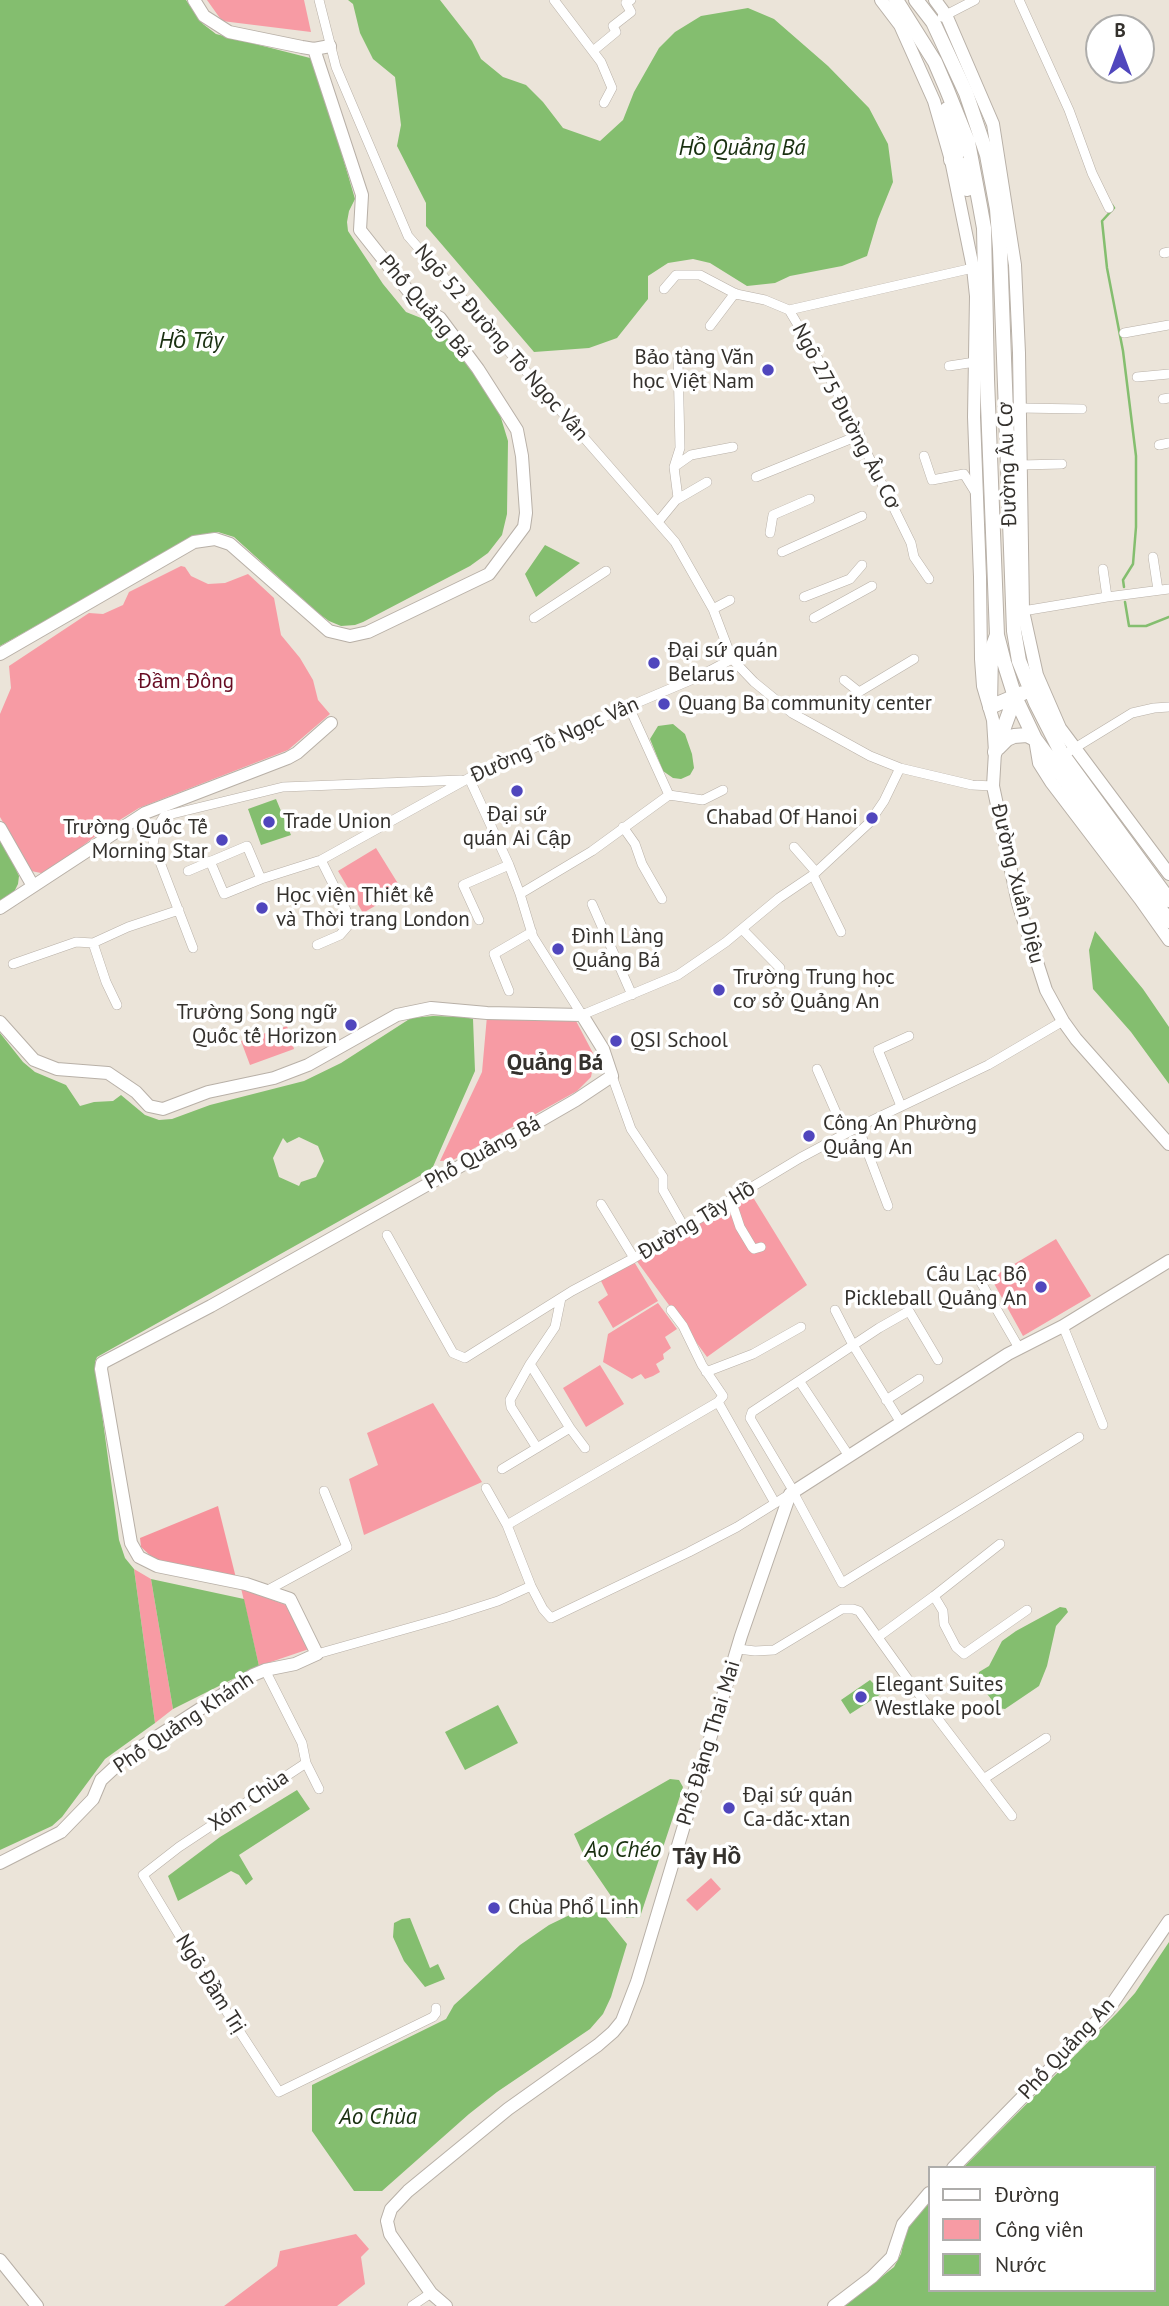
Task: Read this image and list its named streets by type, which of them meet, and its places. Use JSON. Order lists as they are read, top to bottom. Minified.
{"streets":{"main road":["Đường Âu Cơ"],"street":["Phố Quảng Bá","Ngõ 52 Đường Tô Ngọc Vân","Ngõ 275 Đường Âu Cơ","Đường Tô Ngọc Vân","Đường Xuân Diệu","Đường Tây Hồ","Phố Quảng Khánh","Phố Đặng Thai Mai","Xóm Chùa","Ngõ Đầm Trị","Phố Quảng An"]},"crossings":[["Phố Quảng Bá","Phố Quảng Khánh"],["Ngõ 52 Đường Tô Ngọc Vân","Đường Tô Ngọc Vân"],["Ngõ 275 Đường Âu Cơ","Đường Âu Cơ"],["Đường Âu Cơ","Đường Xuân Diệu"],["Đường Xuân Diệu","Đường Tây Hồ"],["Phố Quảng Khánh","Xóm Chùa"],["Xóm Chùa","Ngõ Đầm Trị"]],"districts":["Quảng Bá","Tây Hồ"],"water":["Hồ Quảng Bá","Hồ Tây","Ao Chéo","Ao Chùa"],"parks":["Đầm Đông"],"places":["Bảo tàng Văn học Việt Nam","Đại sứ quán Belarus","Quang Ba community center","Đại sứ quán Ai Cập","Chabad Of Hanoi","Trade Union","Trường Quốc Tế Morning Star","Học viện Thiết kế và Thời trang London","Đình Làng Quảng Bá","Trường Trung học cơ sở Quảng An","Trường Song ngữ Quốc tế Horizon","QSI School","Công An Phường Quảng An","Câu Lạc Bộ Pickleball Quảng An","Elegant Suites Westlake pool","Đại sứ quán Ca-dắc-xtan","Chùa Phổ Linh"],"legend":["Đường","Công viên","Nước"],"north":"top"}
